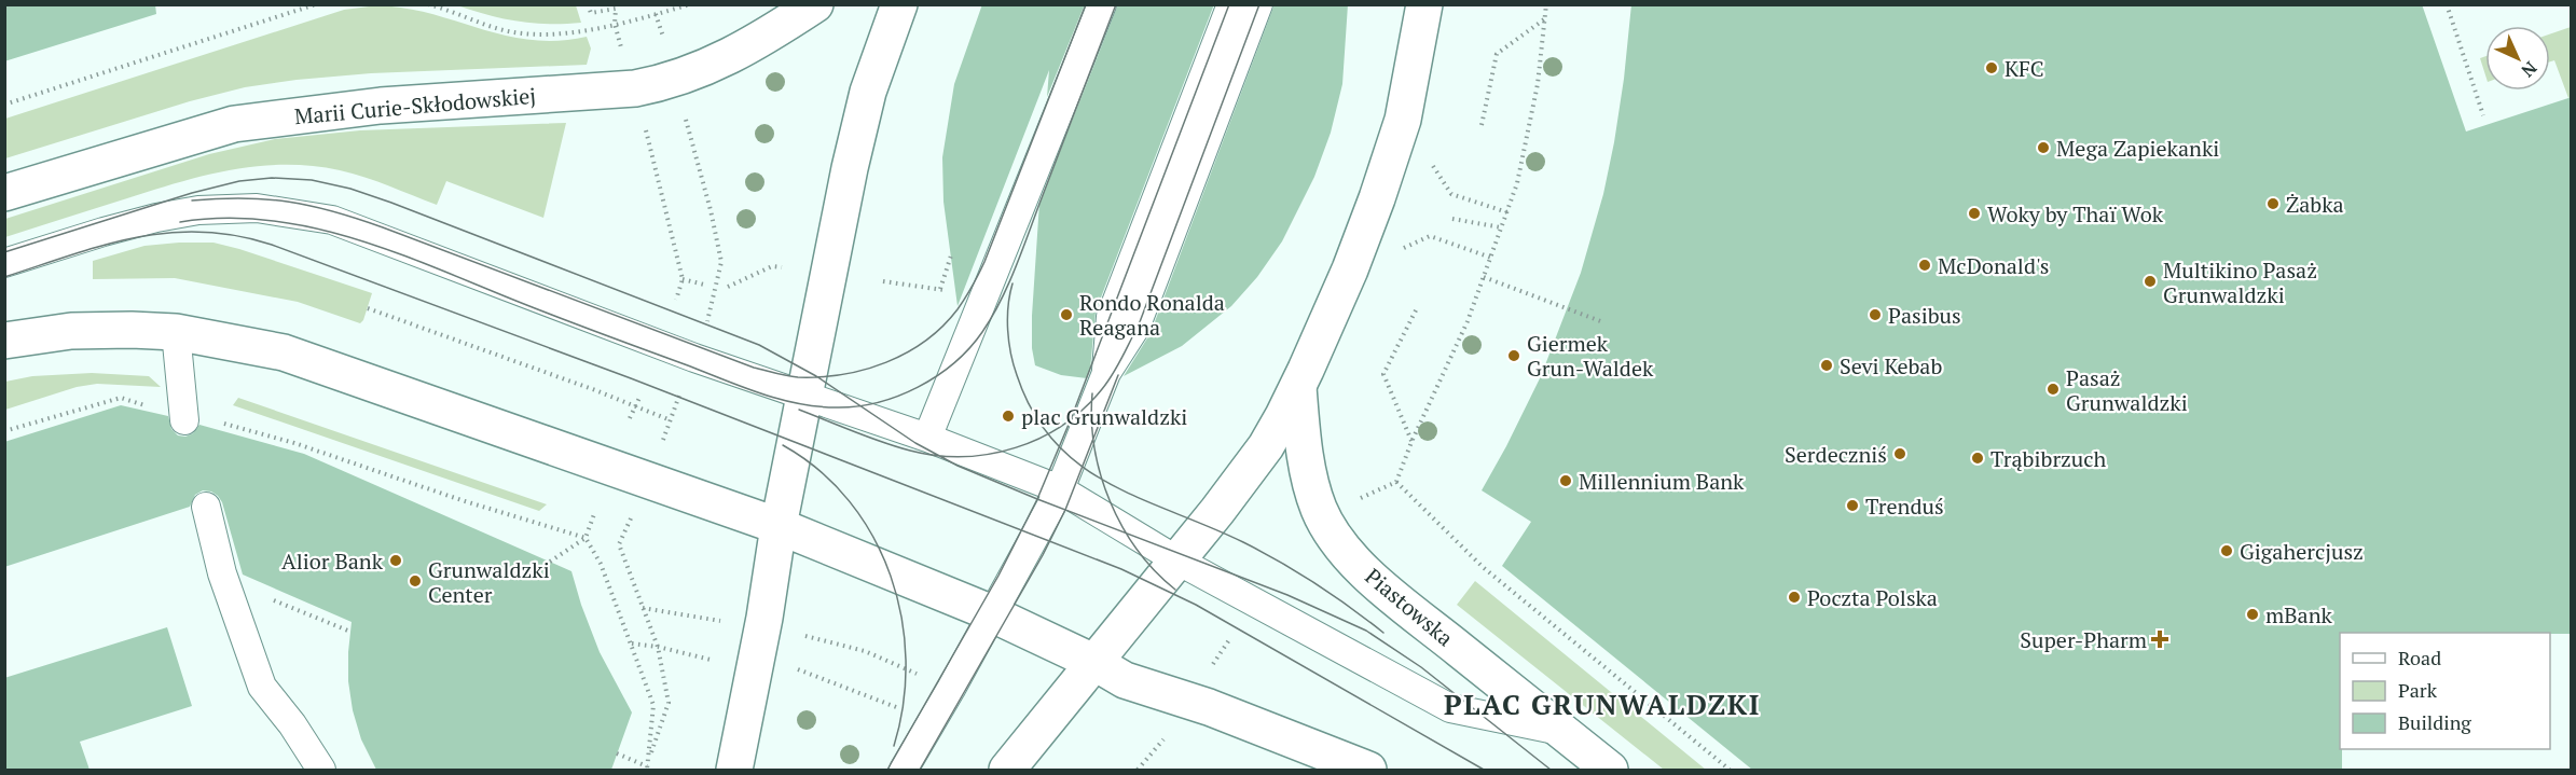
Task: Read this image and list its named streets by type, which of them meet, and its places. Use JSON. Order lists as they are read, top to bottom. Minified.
{"streets":{"main road":["Marii Curie-Skłodowskiej","Piastowska"]},"districts":["PLAC GRUNWALDZKI"],"places":{"other":["KFC","Mega Zapiekanki","Żabka","Woky by Thaï Wok","McDonald's","Multikino Pasaż Grunwaldzki","Rondo Ronalda Reagana","Pasibus","Giermek Grun-Waldek","Sevi Kebab","Pasaż Grunwaldzki","plac Grunwaldzki","Serdeczniś","Trąbibrzuch","Millennium Bank","Trenduś","Gigahercjusz","Alior Bank","Grunwaldzki Center","Poczta Polska","mBank"],"health":["Super-Pharm"]},"legend":["Road","Park","Building"],"north":"bottom right"}
